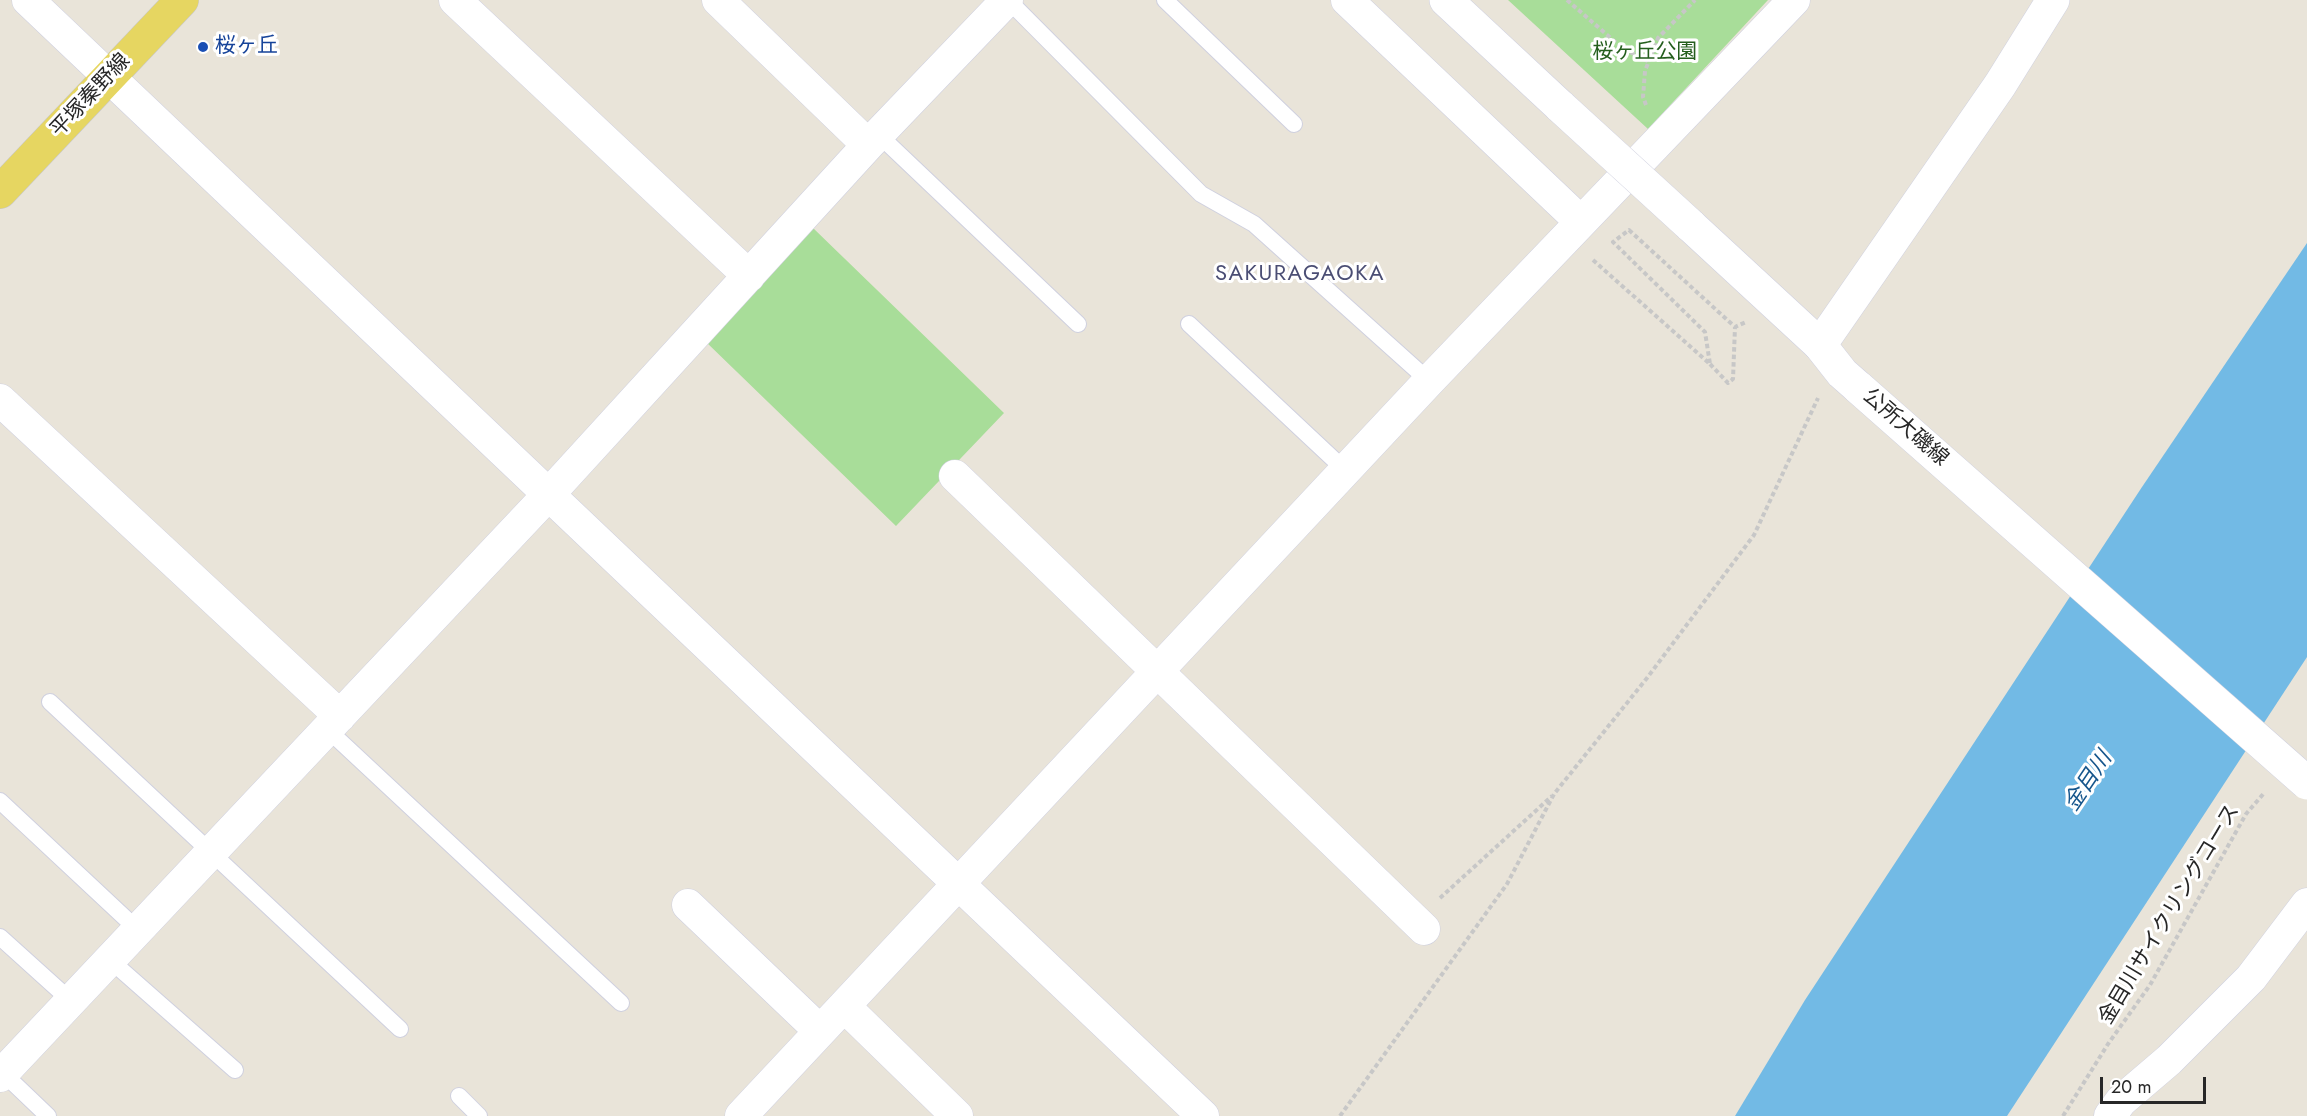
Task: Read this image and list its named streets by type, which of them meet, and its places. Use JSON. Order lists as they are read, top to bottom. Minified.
{"streets":{"main road":["平塚秦野線","公所大磯線"],"path":["金目川サイクリングコース"]},"districts":["SAKURAGAOKA"],"water":["金目川"],"parks":["桜ヶ丘公園"],"places":["桜ヶ丘"],"scale_bar":"20 m"}
